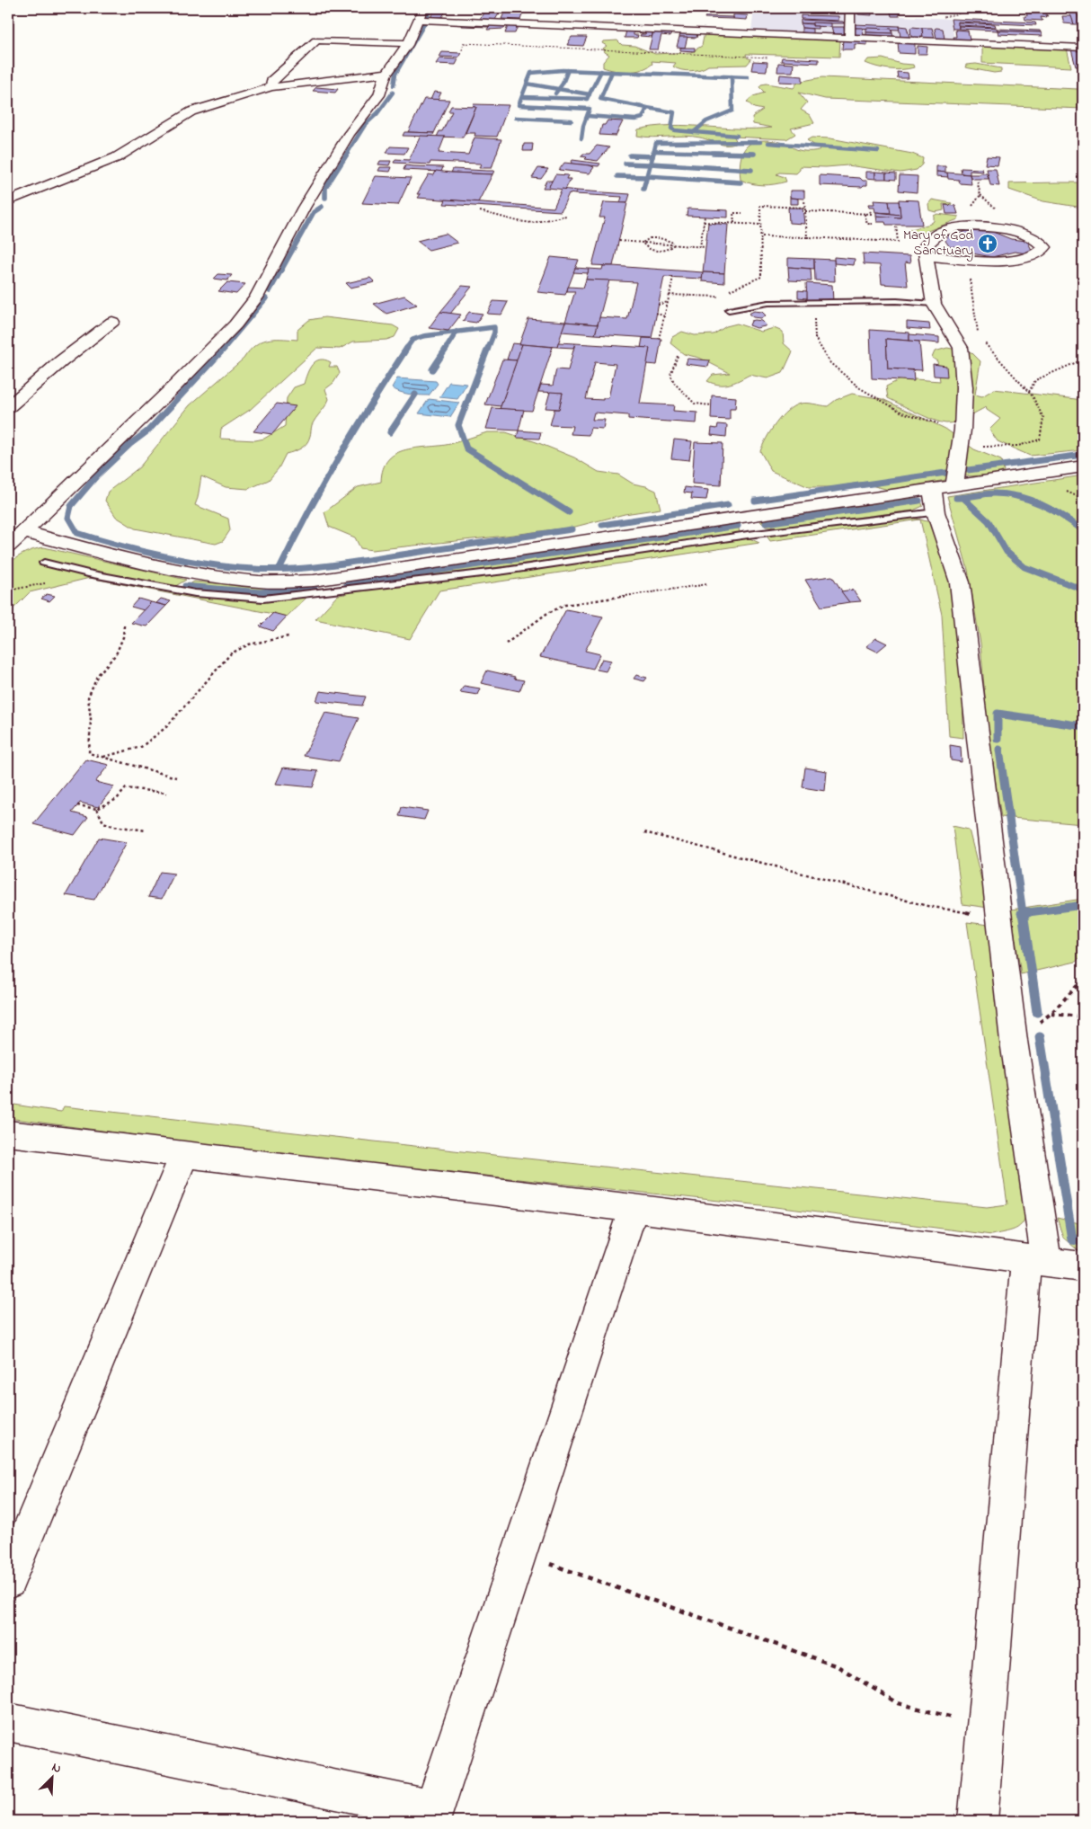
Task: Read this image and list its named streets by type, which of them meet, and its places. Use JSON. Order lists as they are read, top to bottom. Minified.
{"places":{"church":["Mary of God Sanctuary"]},"north":"top right"}
